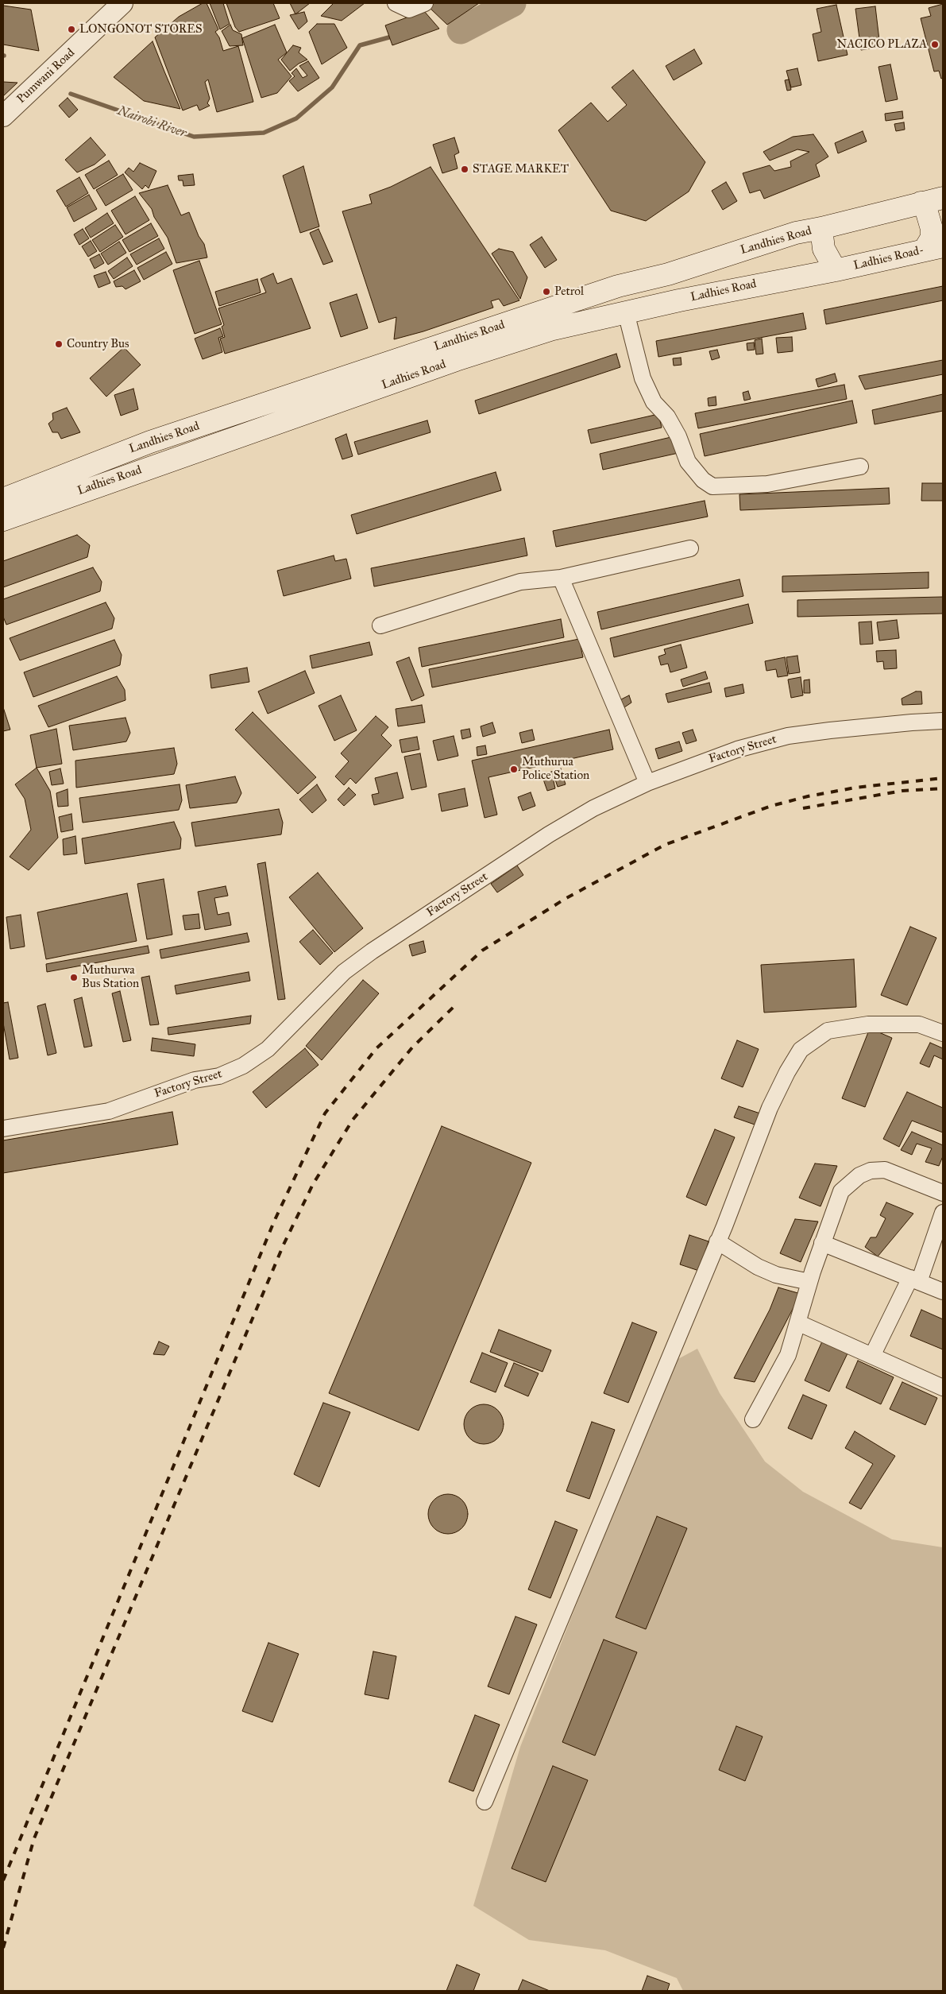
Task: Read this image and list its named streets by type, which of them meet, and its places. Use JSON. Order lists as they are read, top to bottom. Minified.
{"streets":{"main road":["Landhies Road","Ladhies Road-","Ladhies Road"],"street":["Pumwani Road","Factory Street"]},"crossings":[["Ladhies Road-","Ladhies Road"]],"water":["Nairobi River"],"places":["LONGONOT STORES","NACICO PLAZA","STAGE MARKET","Petrol","Country Bus","Muthurua Police Station","Muthurwa Bus Station"]}
